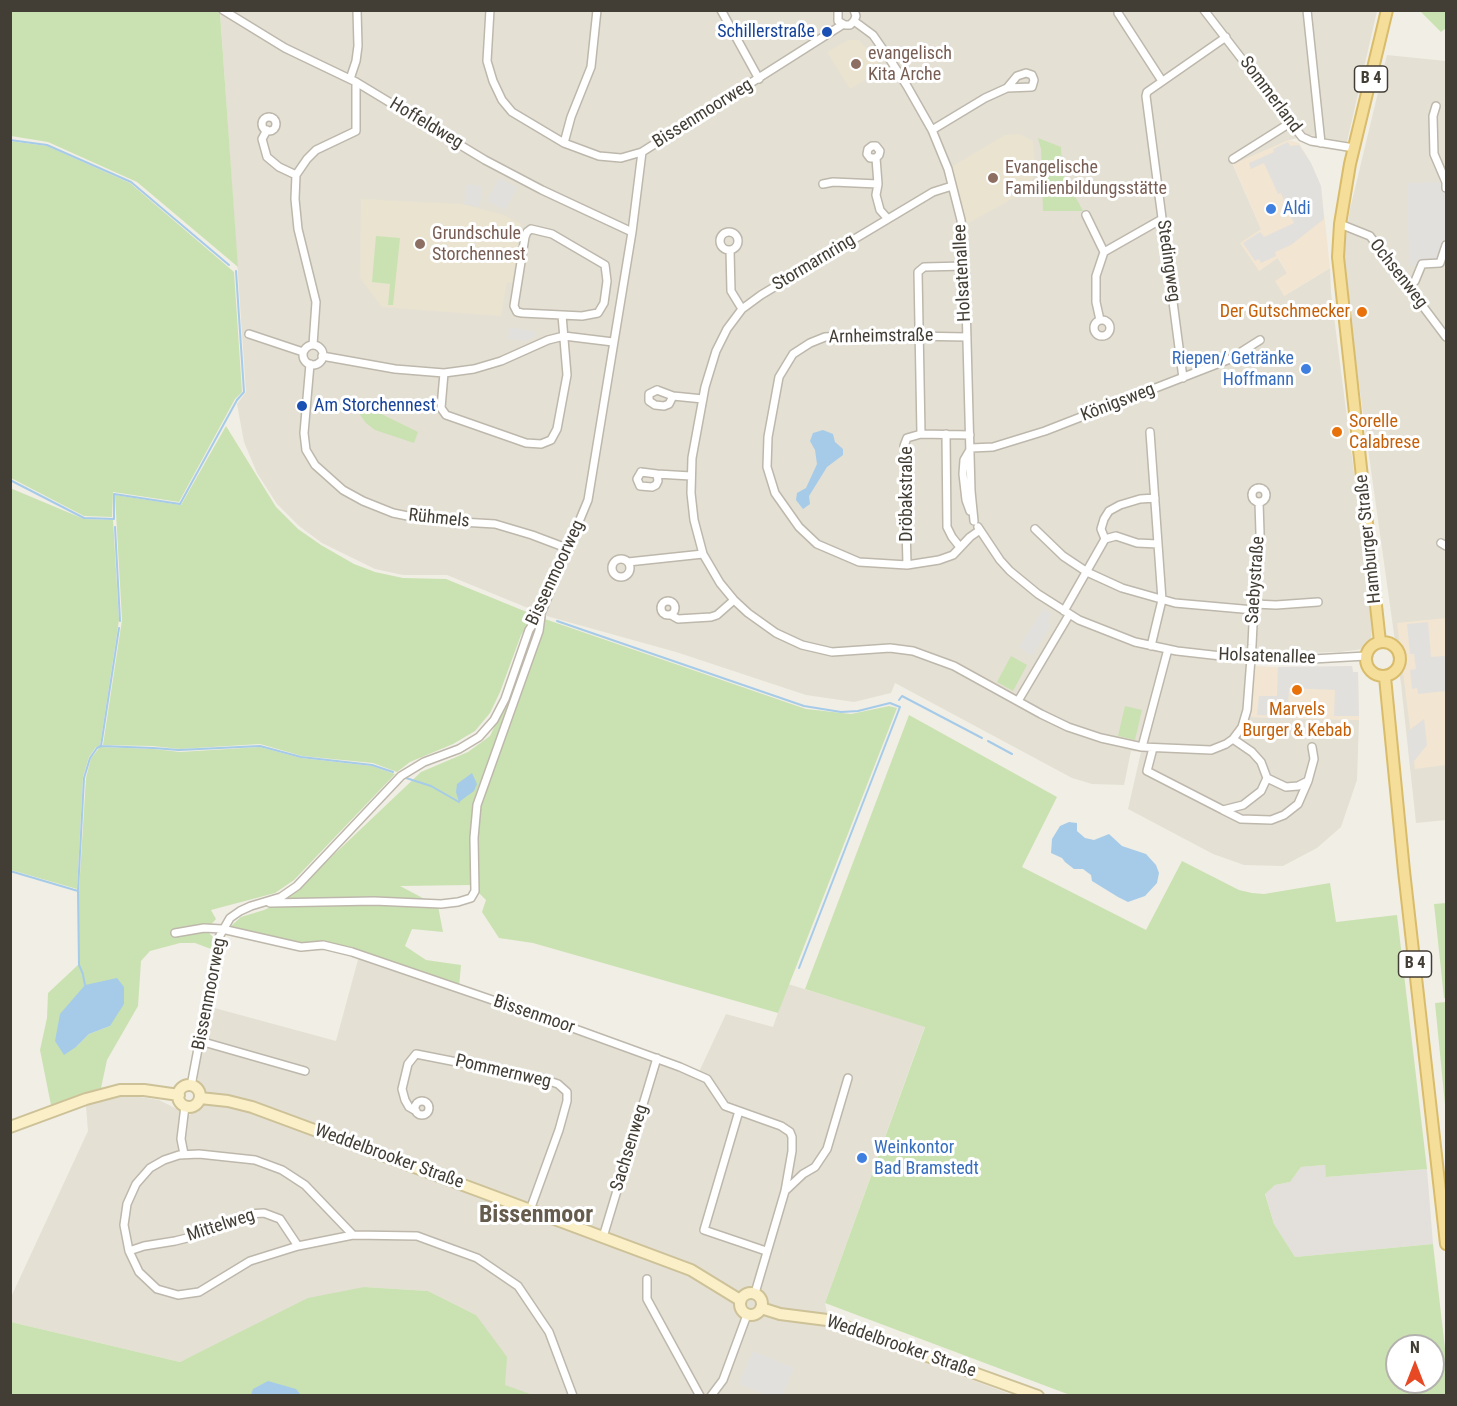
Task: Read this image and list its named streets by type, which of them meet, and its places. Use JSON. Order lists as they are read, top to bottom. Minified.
{"streets":{"main road":["B 4","Hamburger Straße"],"street":["Sommerland","Bissenmoorweg","Hoffeldweg","Stedingweg","Stormarnring","Holsatenallee","Ochsenweg","Arnheimstraße","Königsweg","Dröbakstraße","Rühmels","Saebystraße","Bissenmoor","Pommernweg","Sachsenweg","Weddelbrooker Straße","Mittelweg"]},"crossings":[["B 4","Holsatenallee"],["B 4","Hamburger Straße"],["Sommerland","Stedingweg"],["Sommerland","Hamburger Straße"],["Bissenmoorweg","Hoffeldweg"],["Bissenmoorweg","Holsatenallee"],["Bissenmoorweg","Rühmels"],["Bissenmoorweg","Bissenmoor"],["Bissenmoorweg","Weddelbrooker Straße"],["Stedingweg","Königsweg"],["Stormarnring","Holsatenallee"],["Holsatenallee","Arnheimstraße"],["Holsatenallee","Königsweg"],["Holsatenallee","Hamburger Straße"],["Holsatenallee","Saebystraße"],["Ochsenweg","Hamburger Straße"],["Arnheimstraße","Dröbakstraße"],["Bissenmoor","Sachsenweg"],["Bissenmoor","Weddelbrooker Straße"],["Pommernweg","Weddelbrooker Straße"],["Sachsenweg","Weddelbrooker Straße"]],"districts":["Bissenmoor"],"places":["Schillerstraße","evangelisch Kita Arche","Evangelische Familienbildungsstätte","Aldi","Grundschule Storchennest","Der Gutschmecker","Riepen/ Getränke Hoffmann","Am Storchennest","Sorelle Calabrese","Marvels Burger & Kebab","Weinkontor Bad Bramstedt"],"north":"top"}
